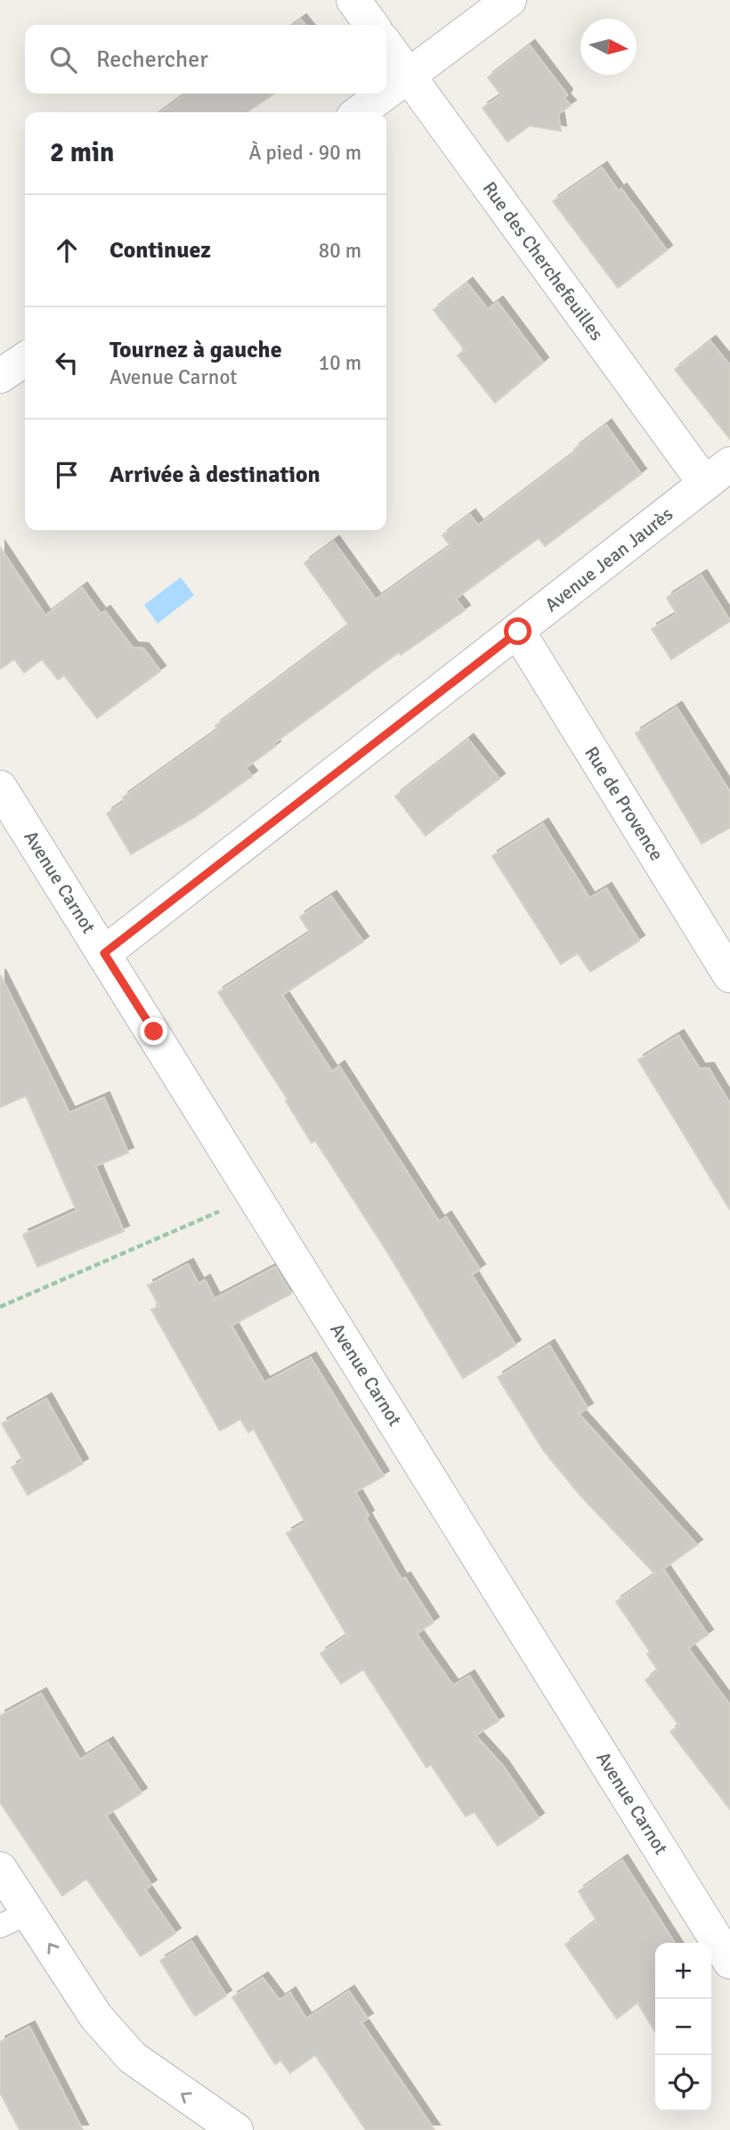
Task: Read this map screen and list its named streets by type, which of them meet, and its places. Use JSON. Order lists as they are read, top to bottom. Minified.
{"streets":{"street":["Rue des Cherchefeuilles","Avenue Jean Jaurès","Rue de Provence","Avenue Carnot"]},"crossings":[["Rue des Cherchefeuilles","Avenue Jean Jaurès"],["Avenue Jean Jaurès","Rue de Provence"],["Avenue Jean Jaurès","Avenue Carnot"]],"north":"right","page":{"search":"Rechercher","heading":["2 min","À pied · 90 m"],"list":[["Continuez","80 m"],["Tournez à gauche","Avenue Carnot","10 m"],"Arrivée à destination"],"map_buttons":["+","−"]}}
